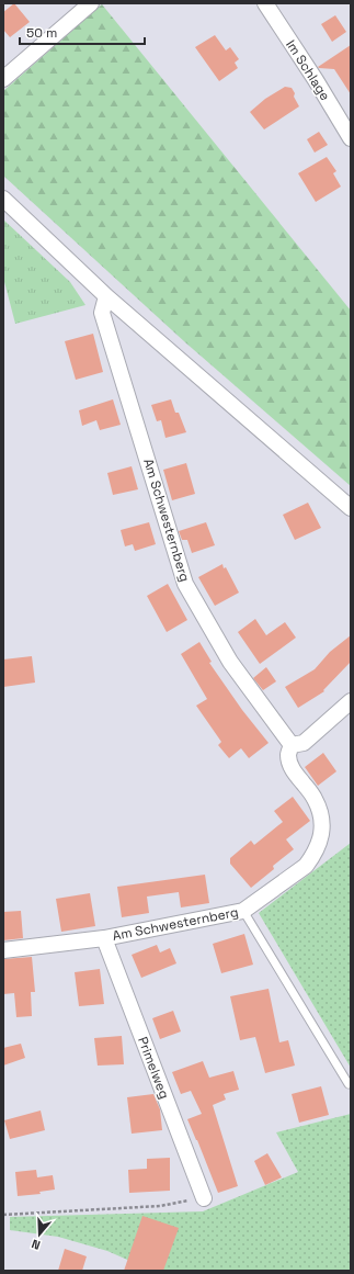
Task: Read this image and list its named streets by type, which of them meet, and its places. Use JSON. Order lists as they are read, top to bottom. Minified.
{"streets":{"street":["Im Schlage","Am Schwesternberg","Primelweg"]},"crossings":[["Am Schwesternberg","Primelweg"]],"scale_bar":"50 m","north":"bottom"}
